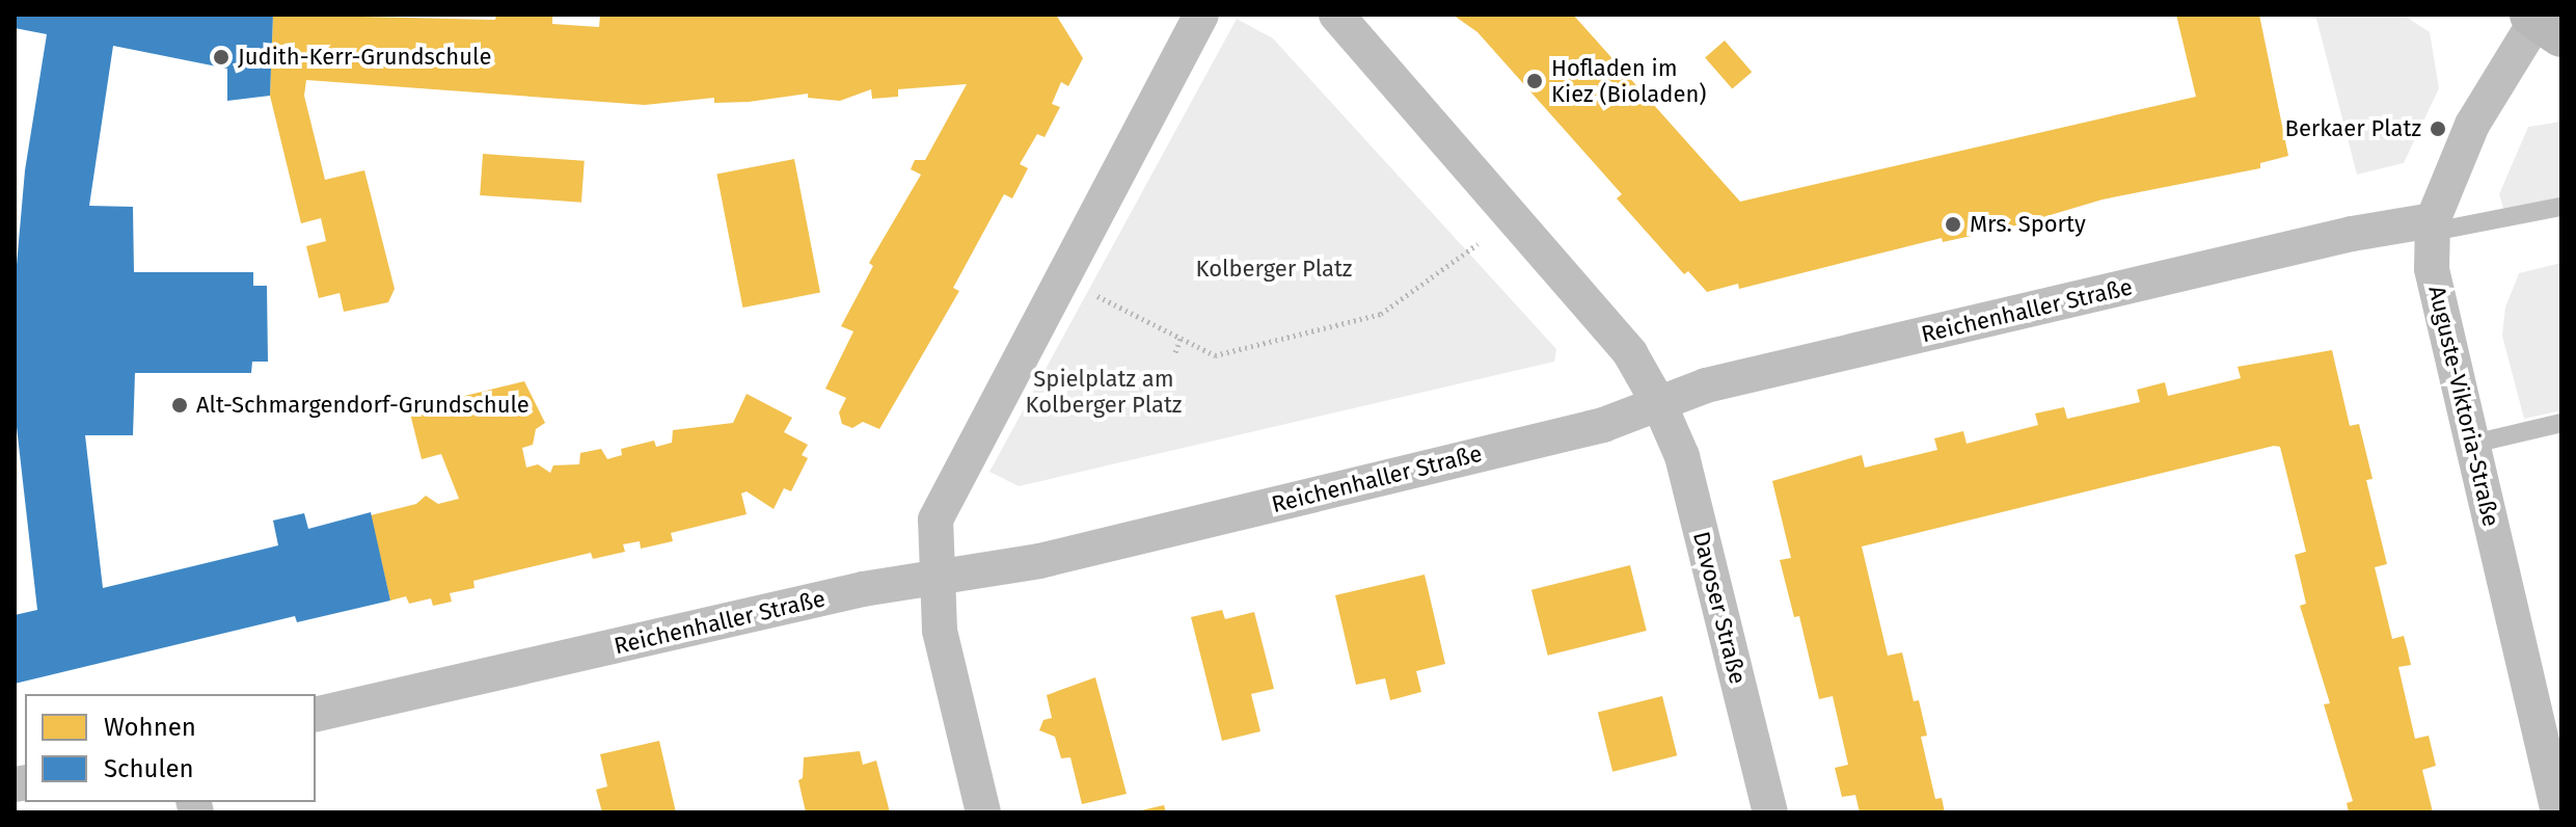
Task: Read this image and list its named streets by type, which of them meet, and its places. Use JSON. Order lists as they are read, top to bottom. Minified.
{"streets":{"street":["Reichenhaller Straße","Auguste-Viktoria-Straße","Davoser Straße"]},"crossings":[["Reichenhaller Straße","Auguste-Viktoria-Straße"],["Reichenhaller Straße","Davoser Straße"]],"parks":["Kolberger Platz","Spielplatz am Kolberger Platz"],"places":["Judith-Kerr-Grundschule","Hofladen im Kiez (Bioladen)","Berkaer Platz","Mrs. Sporty","Alt-Schmargendorf-Grundschule"],"legend":["Wohnen","Schulen"]}
